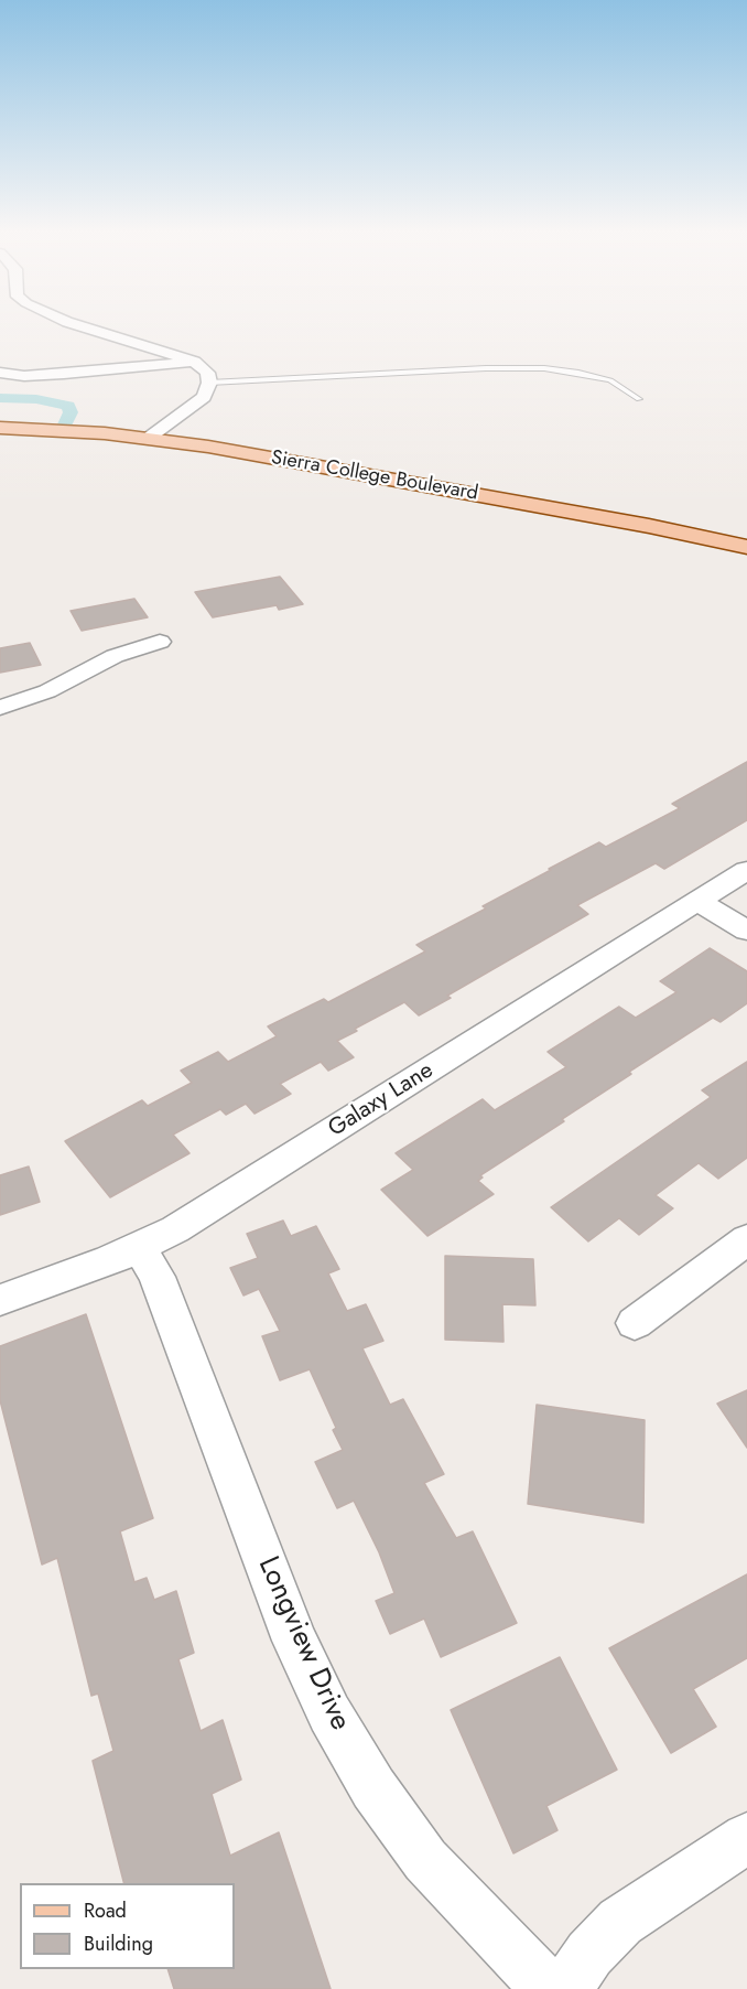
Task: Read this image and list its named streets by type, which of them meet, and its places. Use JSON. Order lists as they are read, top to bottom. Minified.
{"streets":{"main road":["Sierra College Boulevard"],"street":["Galaxy Lane","Longview Drive"]},"crossings":[["Galaxy Lane","Longview Drive"]],"legend":["Road","Building"]}
